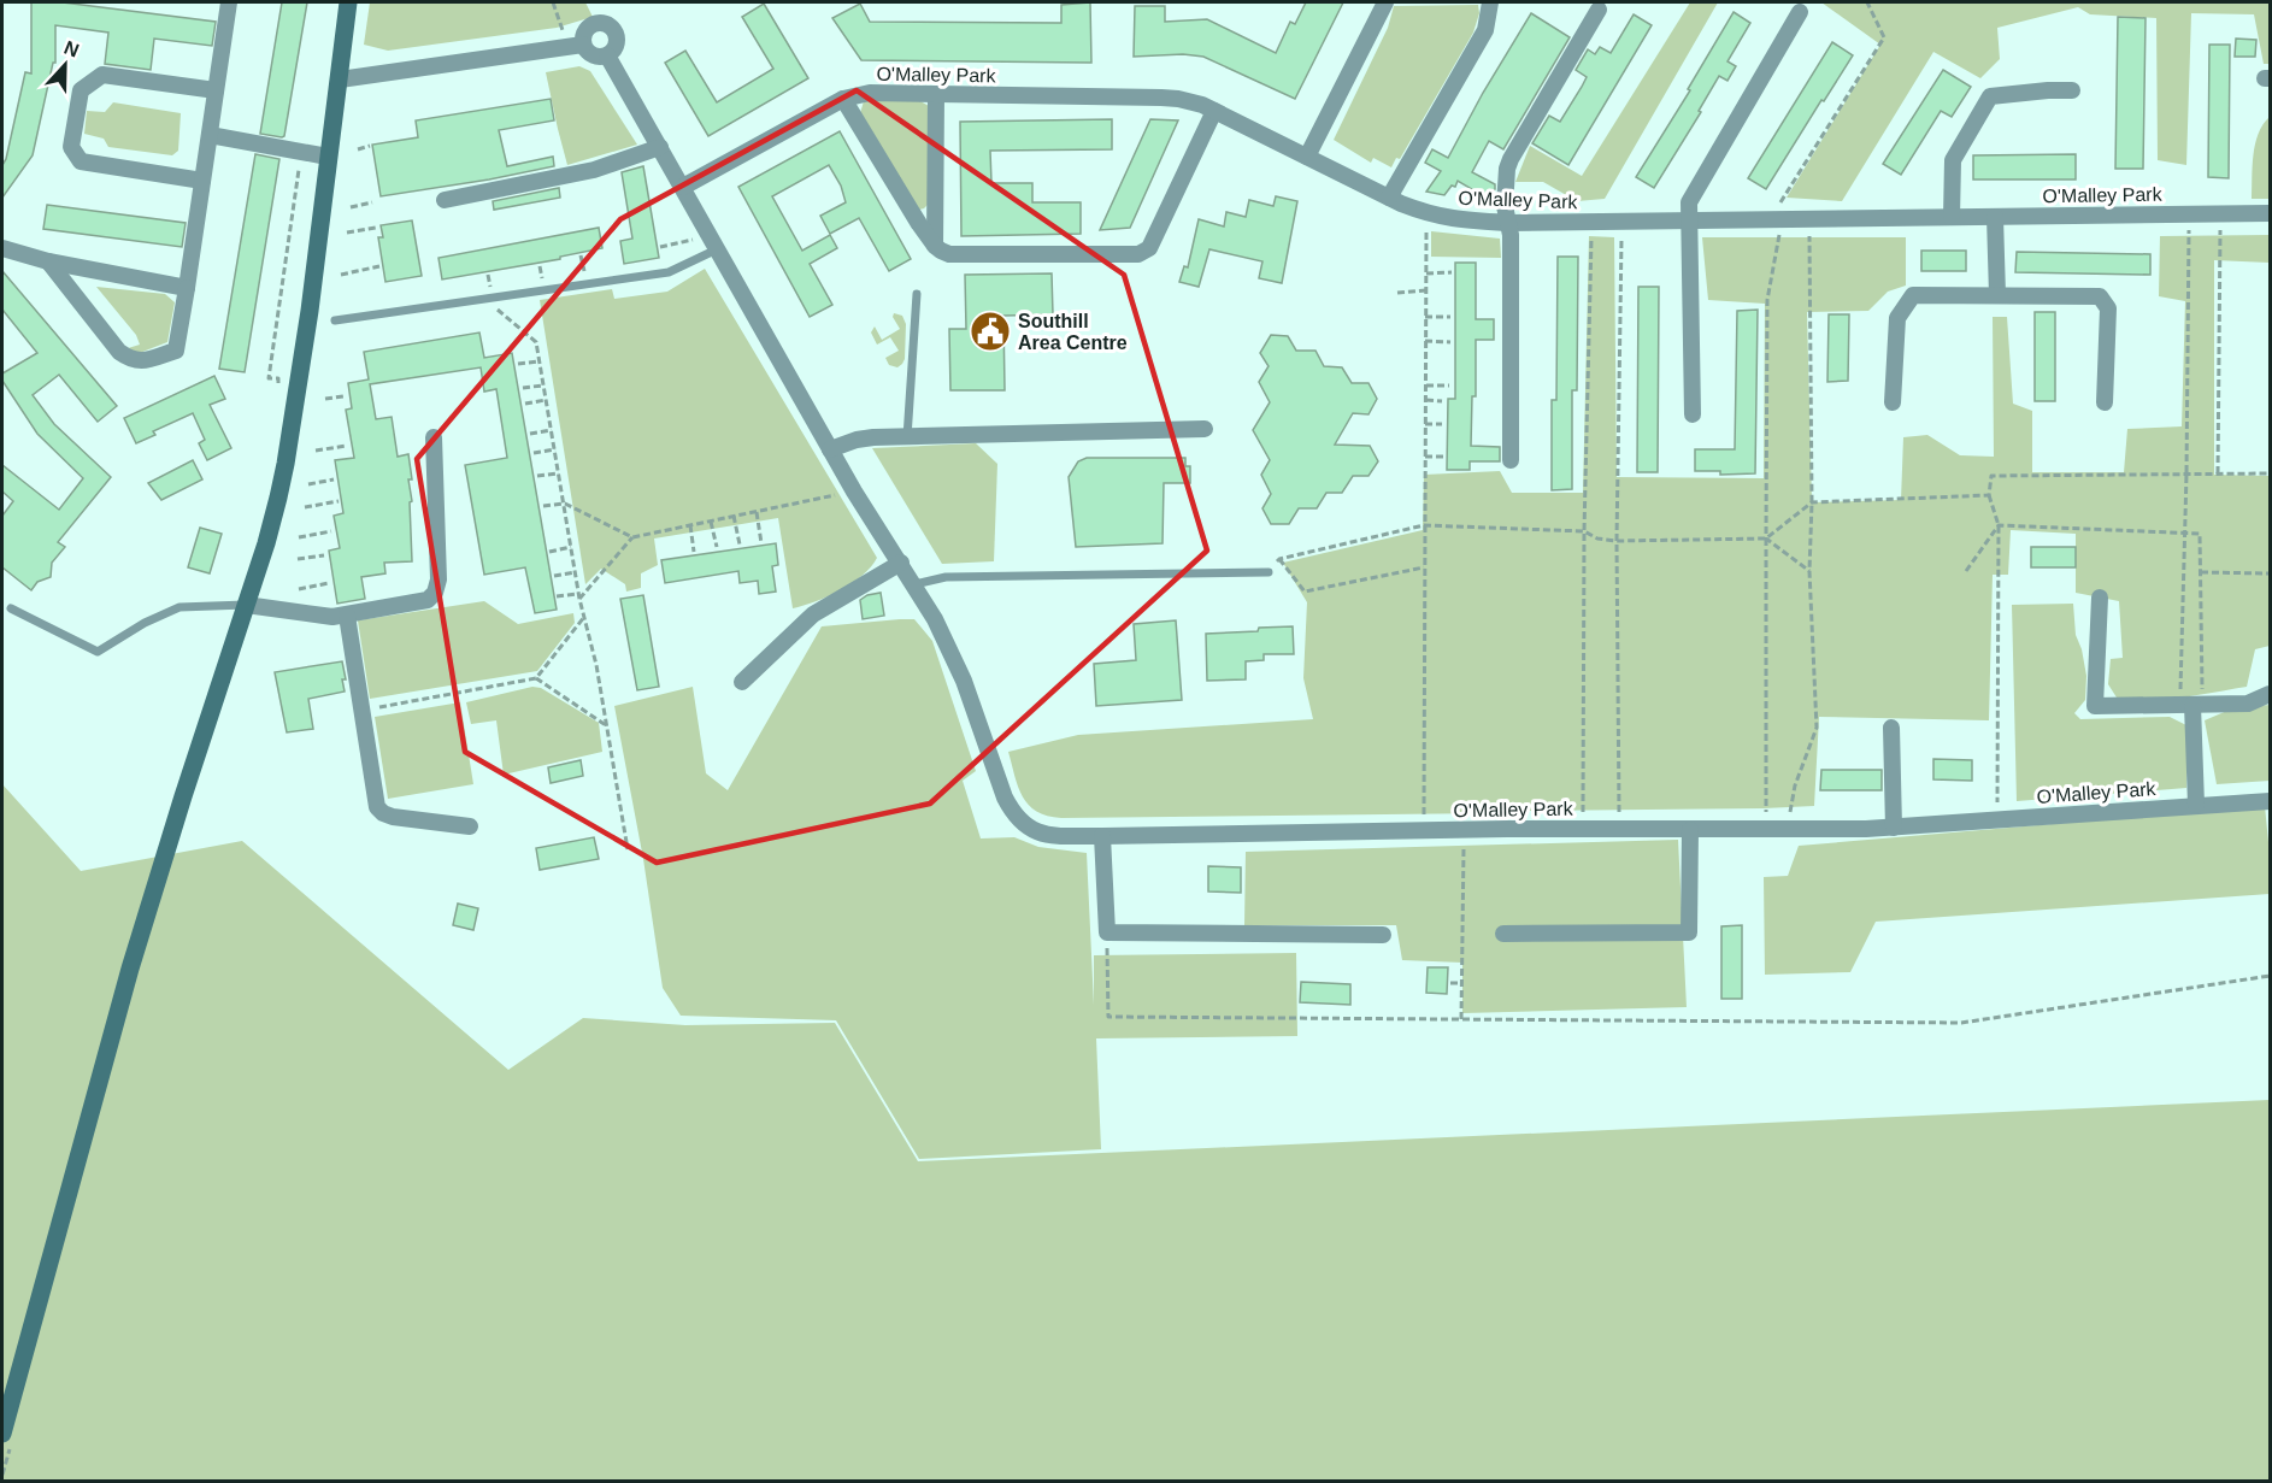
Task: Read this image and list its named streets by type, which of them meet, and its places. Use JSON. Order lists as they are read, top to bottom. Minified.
{"streets":{"street":["O'Malley Park"]},"places":{"public building":["Southill Area Centre"]},"north":"top"}
